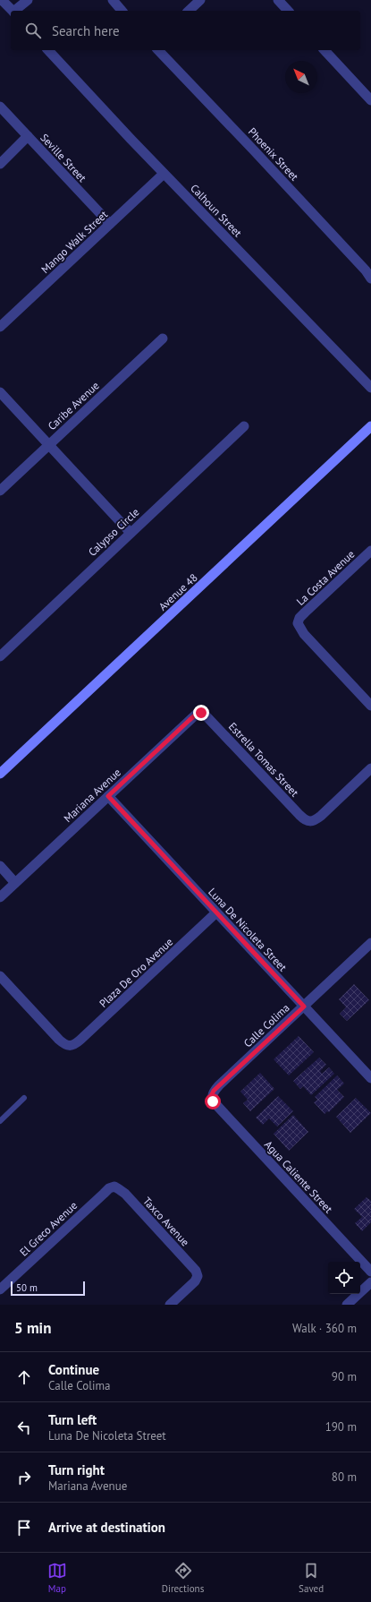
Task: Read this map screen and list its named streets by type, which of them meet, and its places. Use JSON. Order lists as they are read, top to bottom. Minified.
{"streets":{"main road":["Avenue 48"],"street":["Phoenix Street","Seville Street","Calhoun Street","Mango Walk Street","Caribe Avenue","Calypso Circle","La Costa Avenue","Estrella Tomas Street","Mariana Avenue","Luna De Nicoleta Street","Plaza De Oro Avenue","Calle Colima","Agua Caliente Street","Taxco Avenue","El Greco Avenue"]},"crossings":[["Seville Street","Mango Walk Street"],["Calhoun Street","Mango Walk Street"],["Estrella Tomas Street","Mariana Avenue"],["Mariana Avenue","Luna De Nicoleta Street"],["Luna De Nicoleta Street","Plaza De Oro Avenue"],["Luna De Nicoleta Street","Calle Colima"],["Calle Colima","Agua Caliente Street"],["Taxco Avenue","El Greco Avenue"]],"scale_bar":"50 m","north":"top left","page":{"search":"Search here","scale":"50 m","heading":["5 min","Walk · 360 m"],"list":[["Continue","Calle Colima","90 m"],["Turn left","Luna De Nicoleta Street","190 m"],["Turn right","Mariana Avenue","80 m"],"Arrive at destination"],"nav":["Map","Directions","Saved"]}}
